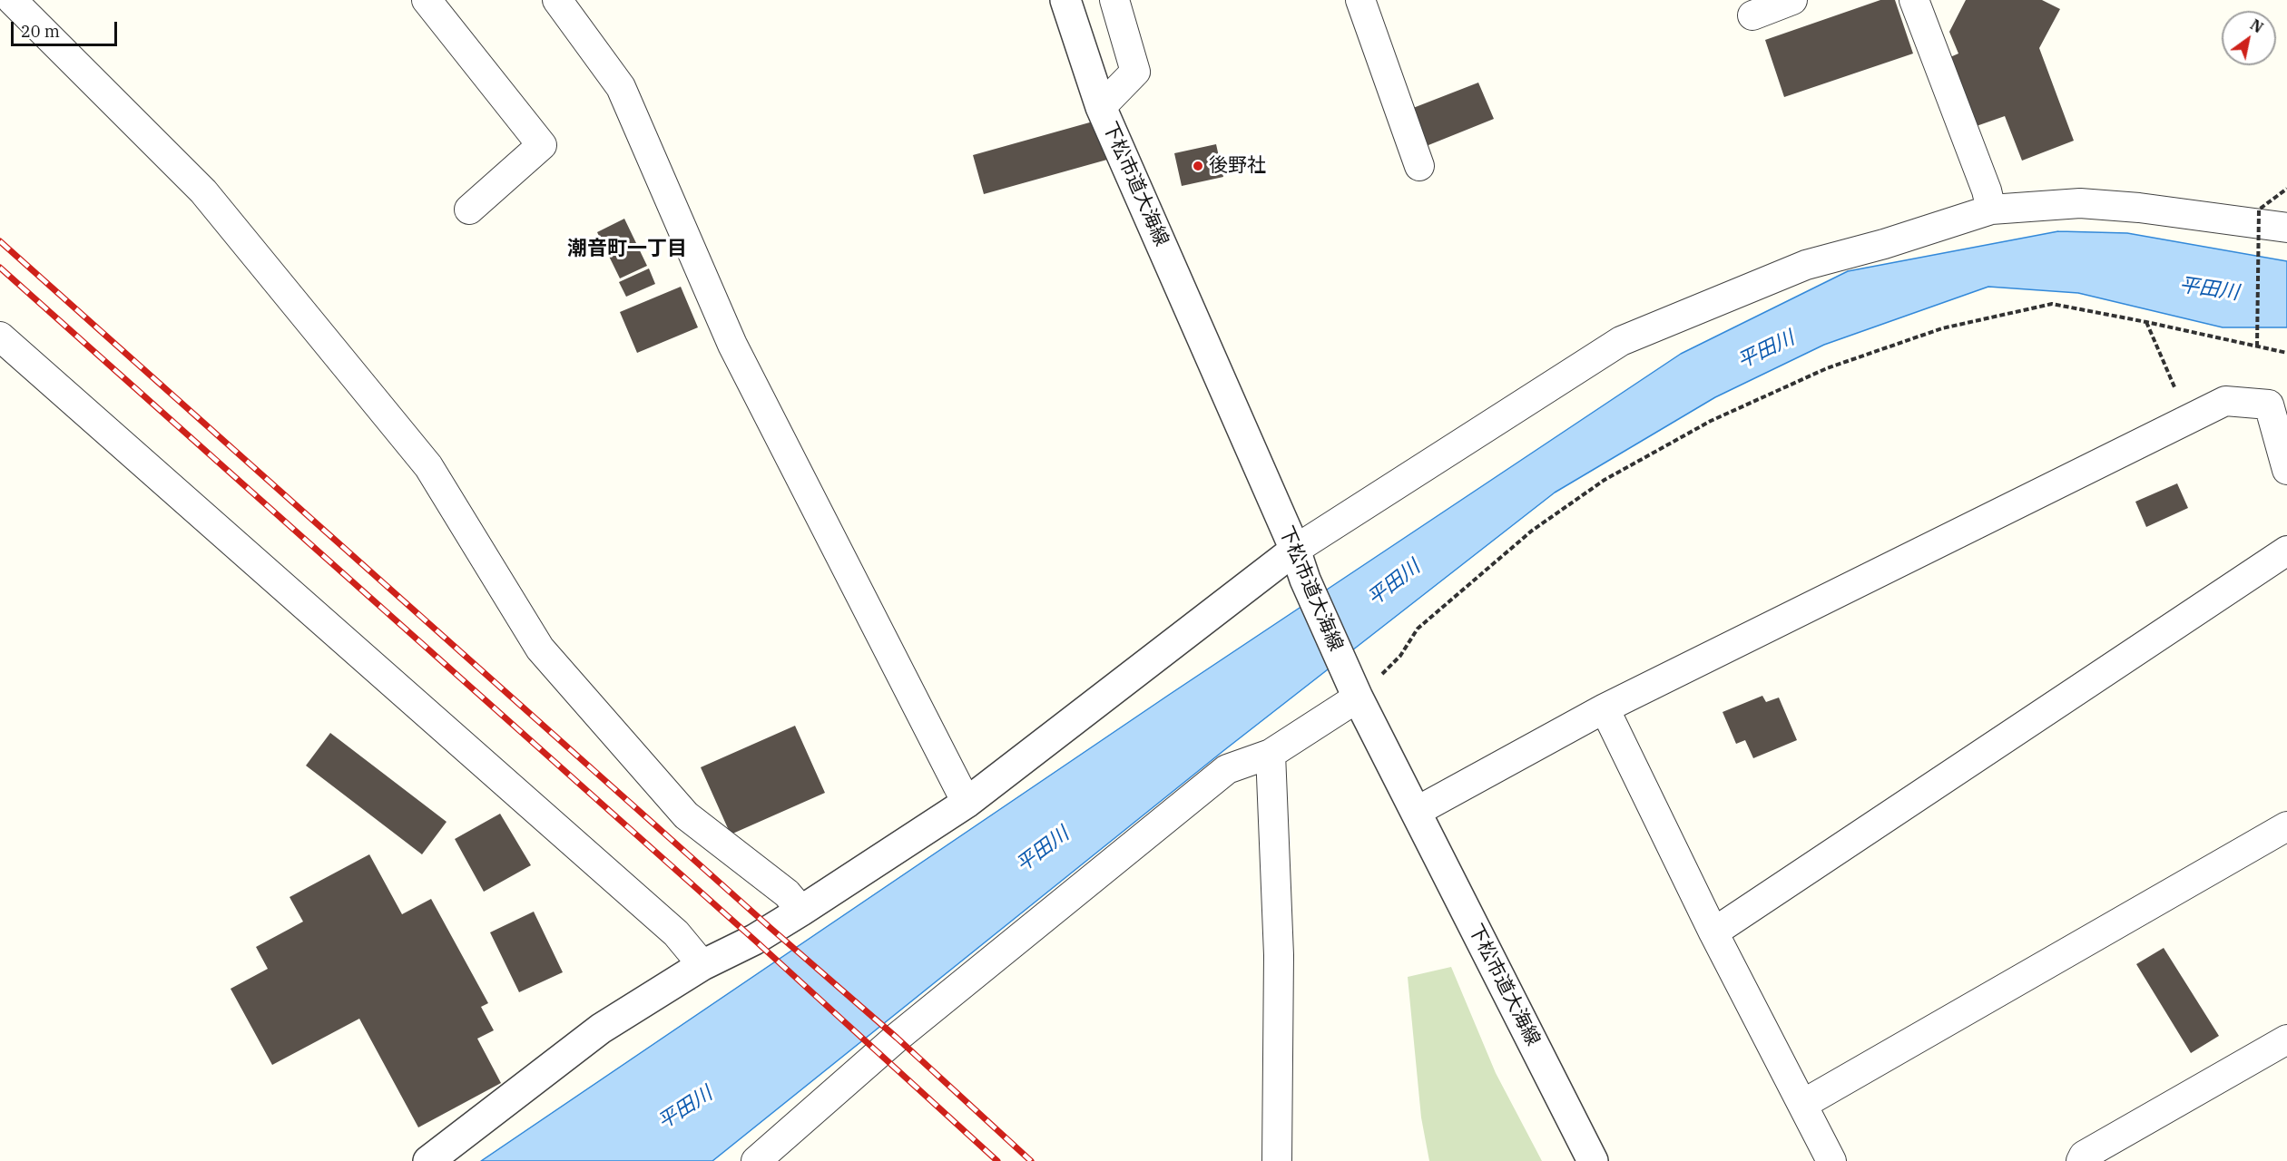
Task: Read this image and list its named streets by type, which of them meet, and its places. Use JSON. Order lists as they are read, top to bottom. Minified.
{"streets":{"street":["下松市道大海線"]},"districts":["潮音町一丁目"],"water":["平田川"],"places":["後野社"],"scale_bar":"20 m","north":"top right"}
